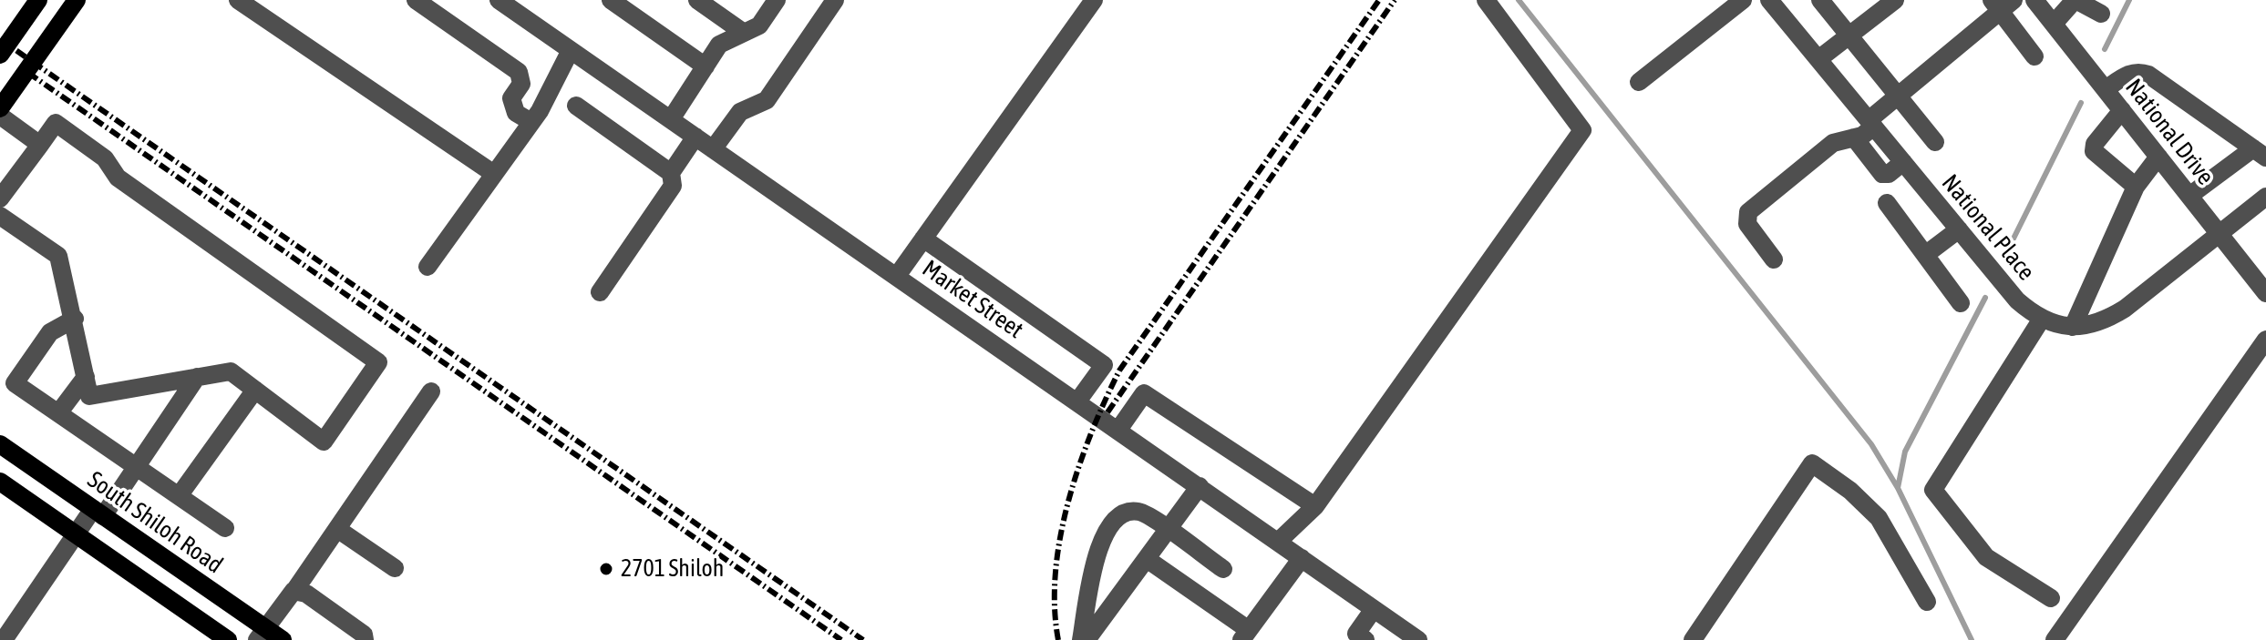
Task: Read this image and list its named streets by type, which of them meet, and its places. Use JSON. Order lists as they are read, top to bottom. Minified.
{"streets":{"main road":["South Shiloh Road"],"street":["National Drive","National Place","Market Street"]},"crossings":[["National Drive","National Place"]],"places":["2701 Shiloh"]}
